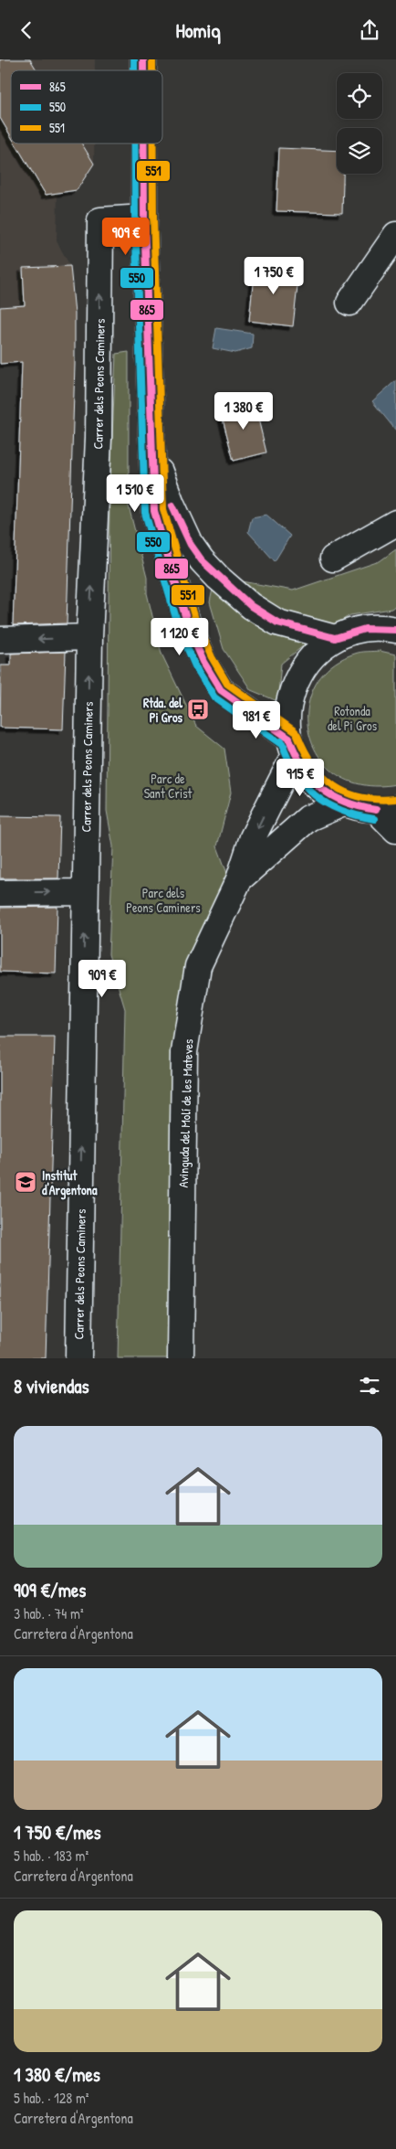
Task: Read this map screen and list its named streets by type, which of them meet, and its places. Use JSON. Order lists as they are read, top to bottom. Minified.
{"streets":{"street":["Carrer dels Peons Caminers","Avinguda del Molí de les Mateves"]},"one_way":["Carrer dels Peons Caminers"],"parks":["Rotonda del Pi Gros","Parc de Sant Crist","Parc dels Peons Caminers"],"places":{"bus stop":["Rtda. del Pi Gros"],"school or university":["Institut d'Argentona"]},"lines":["transit line 865","transit line 550","transit line 551"],"legend":["865","550","551"],"page":{"header":"Homiq","price":["909 €","1 750 €","1 380 €","1 510 €","1 120 €","981 €","915 €","909 €"],"heading":"8 viviendas","list":[{"name":"909 €/mes","note":"3 hab. · 74 m² · Carretera d'Argentona"},{"name":"1 750 €/mes","note":"5 hab. · 183 m² · Carretera d'Argentona"},{"name":"1 380 €/mes","note":"5 hab. · 128 m² · Carretera d'Argentona"}]}}
